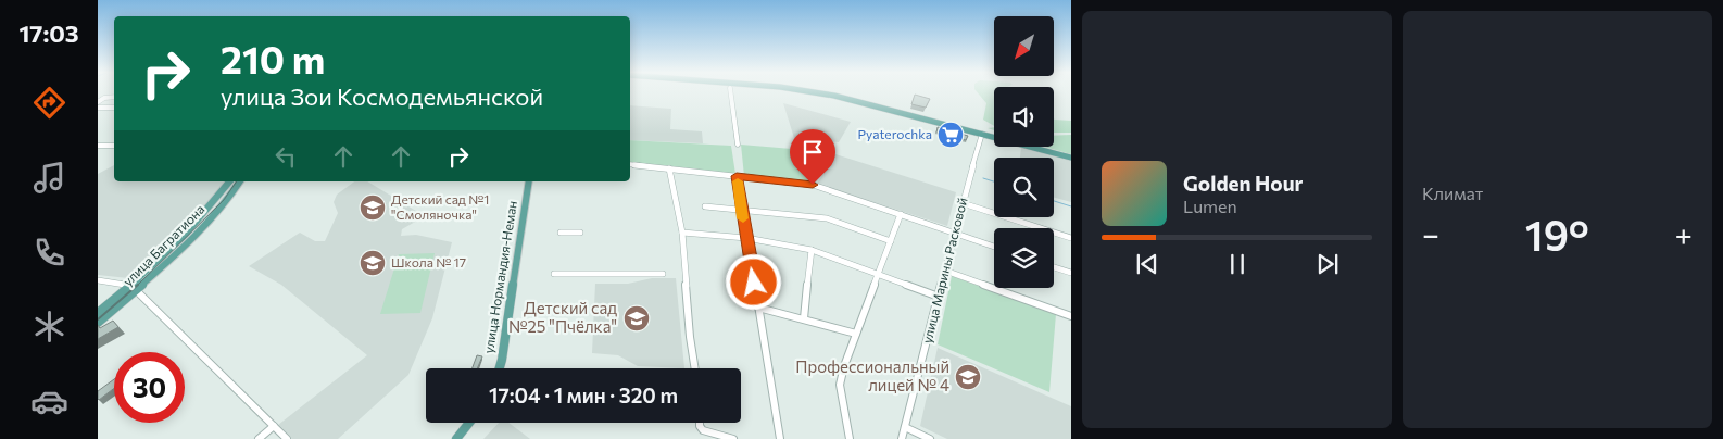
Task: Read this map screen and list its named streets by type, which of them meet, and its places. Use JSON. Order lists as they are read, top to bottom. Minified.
{"streets":{"main road":["улица Багратиона","улица Нормандия-Неман"],"street":["улица Марины Расковой"]},"places":{"supermarket":["Pyaterochka"],"school or university":["Детский сад №1 \"Смоляночка\"","Школа № 17","Детский сад №25 \"Пчёлка\"","Профессиональный лицей № 4"]},"north":"bottom left","page":{"tabs":"17:03","tile":"Климат","turn":["210 m","улица Зои Космодемьянской"],"song":["Golden Hour","Lumen"],"heat":["−","19°","+"],"limit":"30","trip":"17:04 · 1 мин · 320 m"}}
